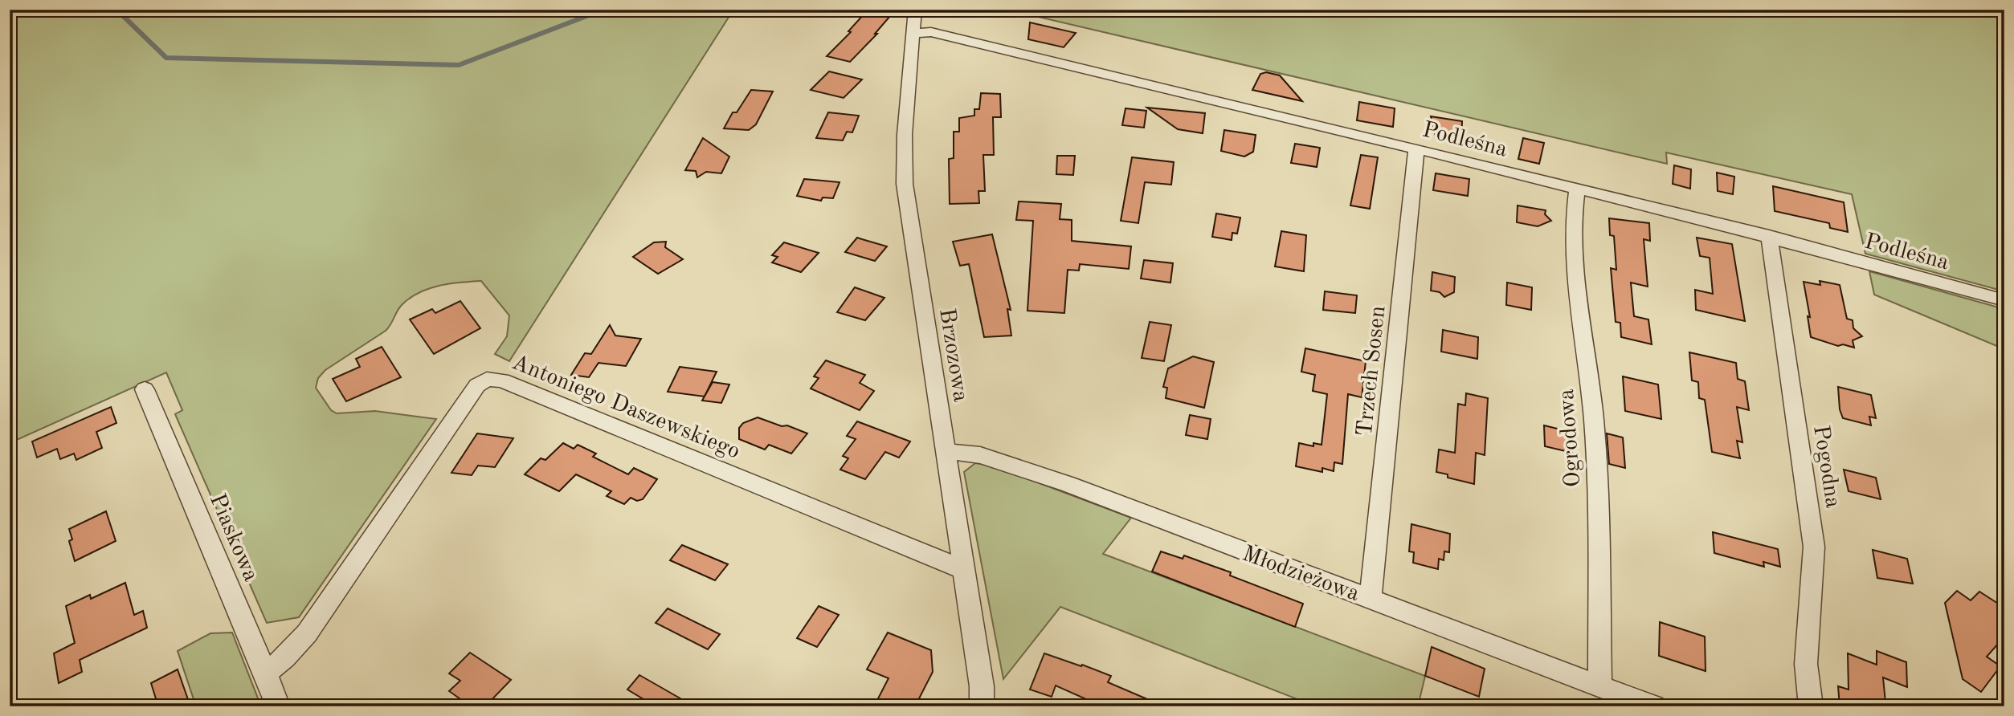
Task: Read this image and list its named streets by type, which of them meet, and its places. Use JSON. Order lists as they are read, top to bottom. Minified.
{"streets":{"street":["Podleśna","Brzozowa","Trzech Sosen","Antoniego Daszewskiego","Ogrodowa","Pogodna","Piaskowa","Młodzieżowa"]},"crossings":[["Podleśna","Brzozowa"],["Podleśna","Trzech Sosen"],["Podleśna","Ogrodowa"],["Podleśna","Pogodna"],["Brzozowa","Antoniego Daszewskiego"],["Brzozowa","Młodzieżowa"],["Trzech Sosen","Młodzieżowa"],["Antoniego Daszewskiego","Piaskowa"],["Ogrodowa","Młodzieżowa"]]}
